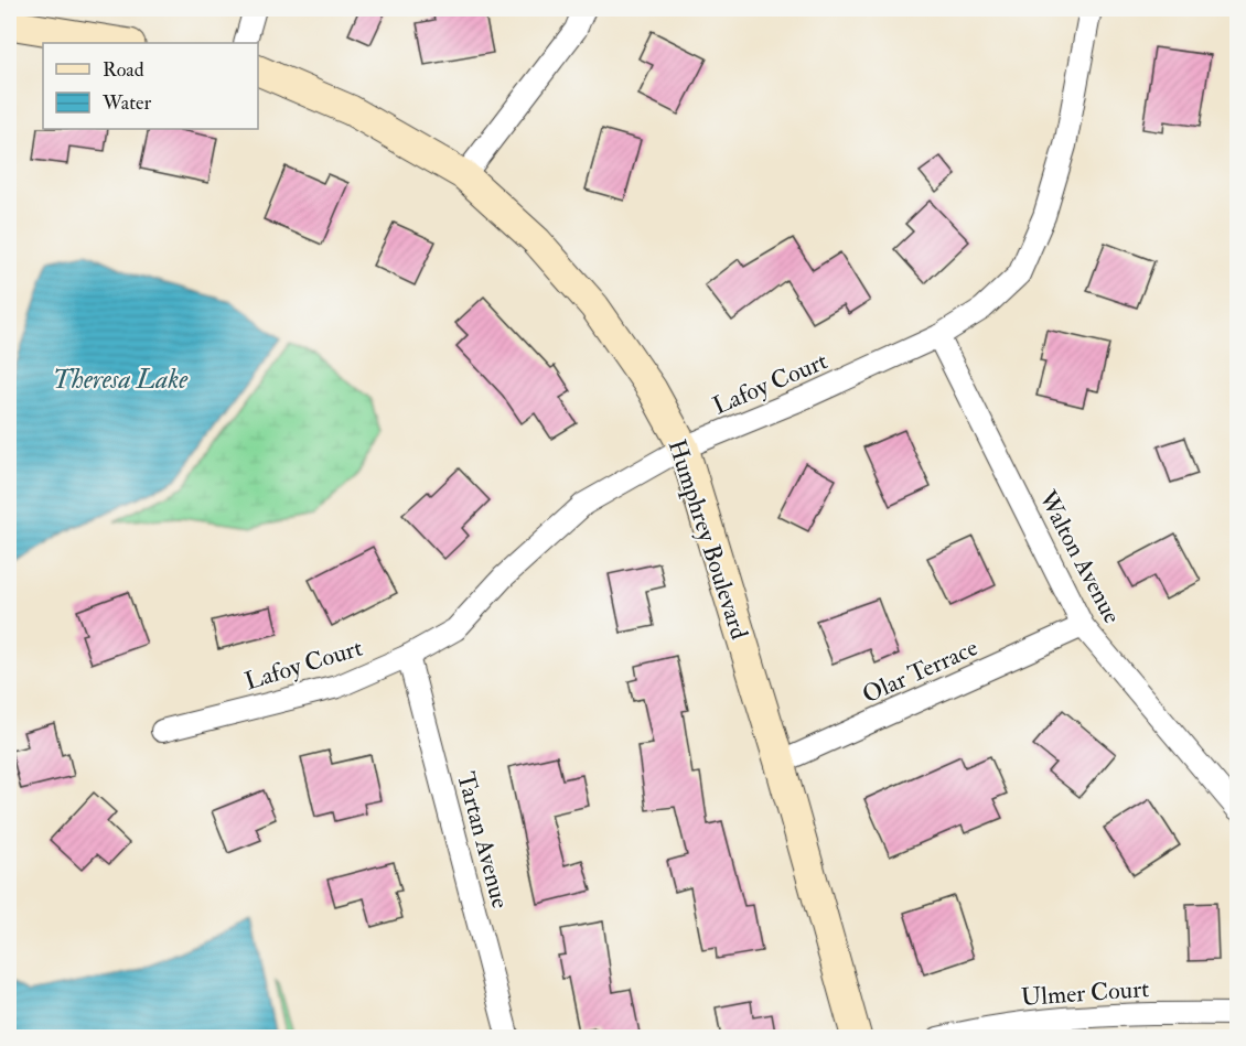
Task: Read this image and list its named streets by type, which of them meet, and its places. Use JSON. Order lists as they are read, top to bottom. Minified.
{"streets":{"street":["Lafoy Court","Humphrey Boulevard","Walton Avenue","Olar Terrace","Tartan Avenue","Ulmer Court"]},"crossings":[["Lafoy Court","Humphrey Boulevard"],["Lafoy Court","Walton Avenue"],["Lafoy Court","Tartan Avenue"],["Humphrey Boulevard","Olar Terrace"],["Walton Avenue","Olar Terrace"]],"water":["Theresa Lake"],"legend":["Road","Water"]}
